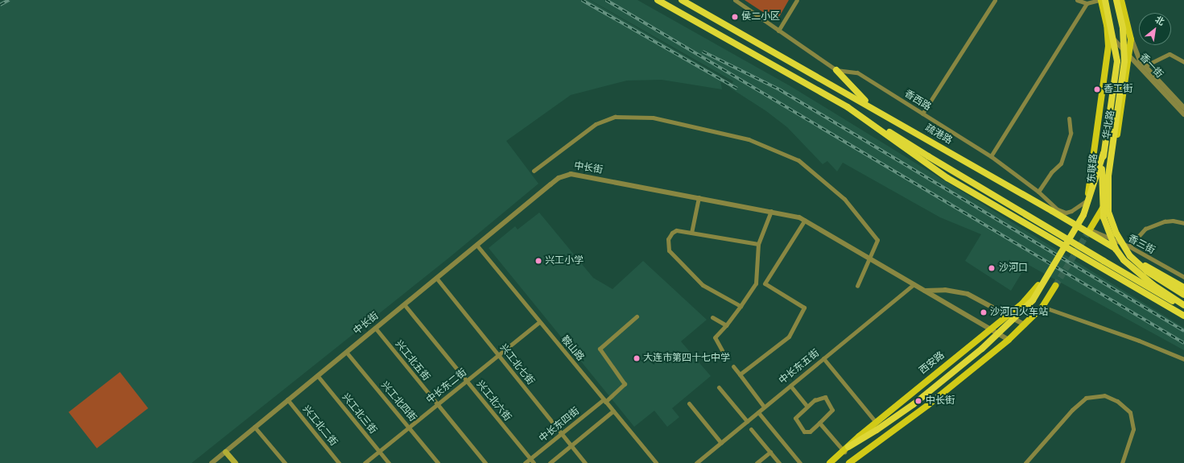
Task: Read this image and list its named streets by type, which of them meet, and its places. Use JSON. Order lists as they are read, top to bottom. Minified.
{"streets":{"highway":["疏港路","东联路"],"main road":["华北路","西安路"],"street":["香一街","香西路","中长街","香三街","鞍山路","兴工北五街","兴工北七街","中长东五街","中长东二街","兴工北六街","兴工北四街","兴工北三街","中长东四街","兴工北二街"]},"crossings":[["香一街","华北路"],["华北路","香三街"],["中长街","鞍山路"],["中长街","兴工北五街"],["中长街","西安路"],["中长街","兴工北七街"],["中长街","中长东五街"],["中长街","兴工北六街"],["中长街","兴工北四街"],["中长街","兴工北三街"],["中长街","兴工北二街"],["鞍山路","中长东二街"],["鞍山路","中长东四街"],["兴工北五街","中长东二街"],["兴工北七街","中长东二街"],["兴工北七街","中长东四街"],["中长东二街","兴工北六街"],["中长东二街","兴工北四街"],["中长东二街","兴工北三街"],["兴工北六街","中长东四街"]],"places":["侯二小区","香工街","兴工小学","沙河口","沙河口火车站","大连市第四十七中学","中长街"],"north":"top right"}
